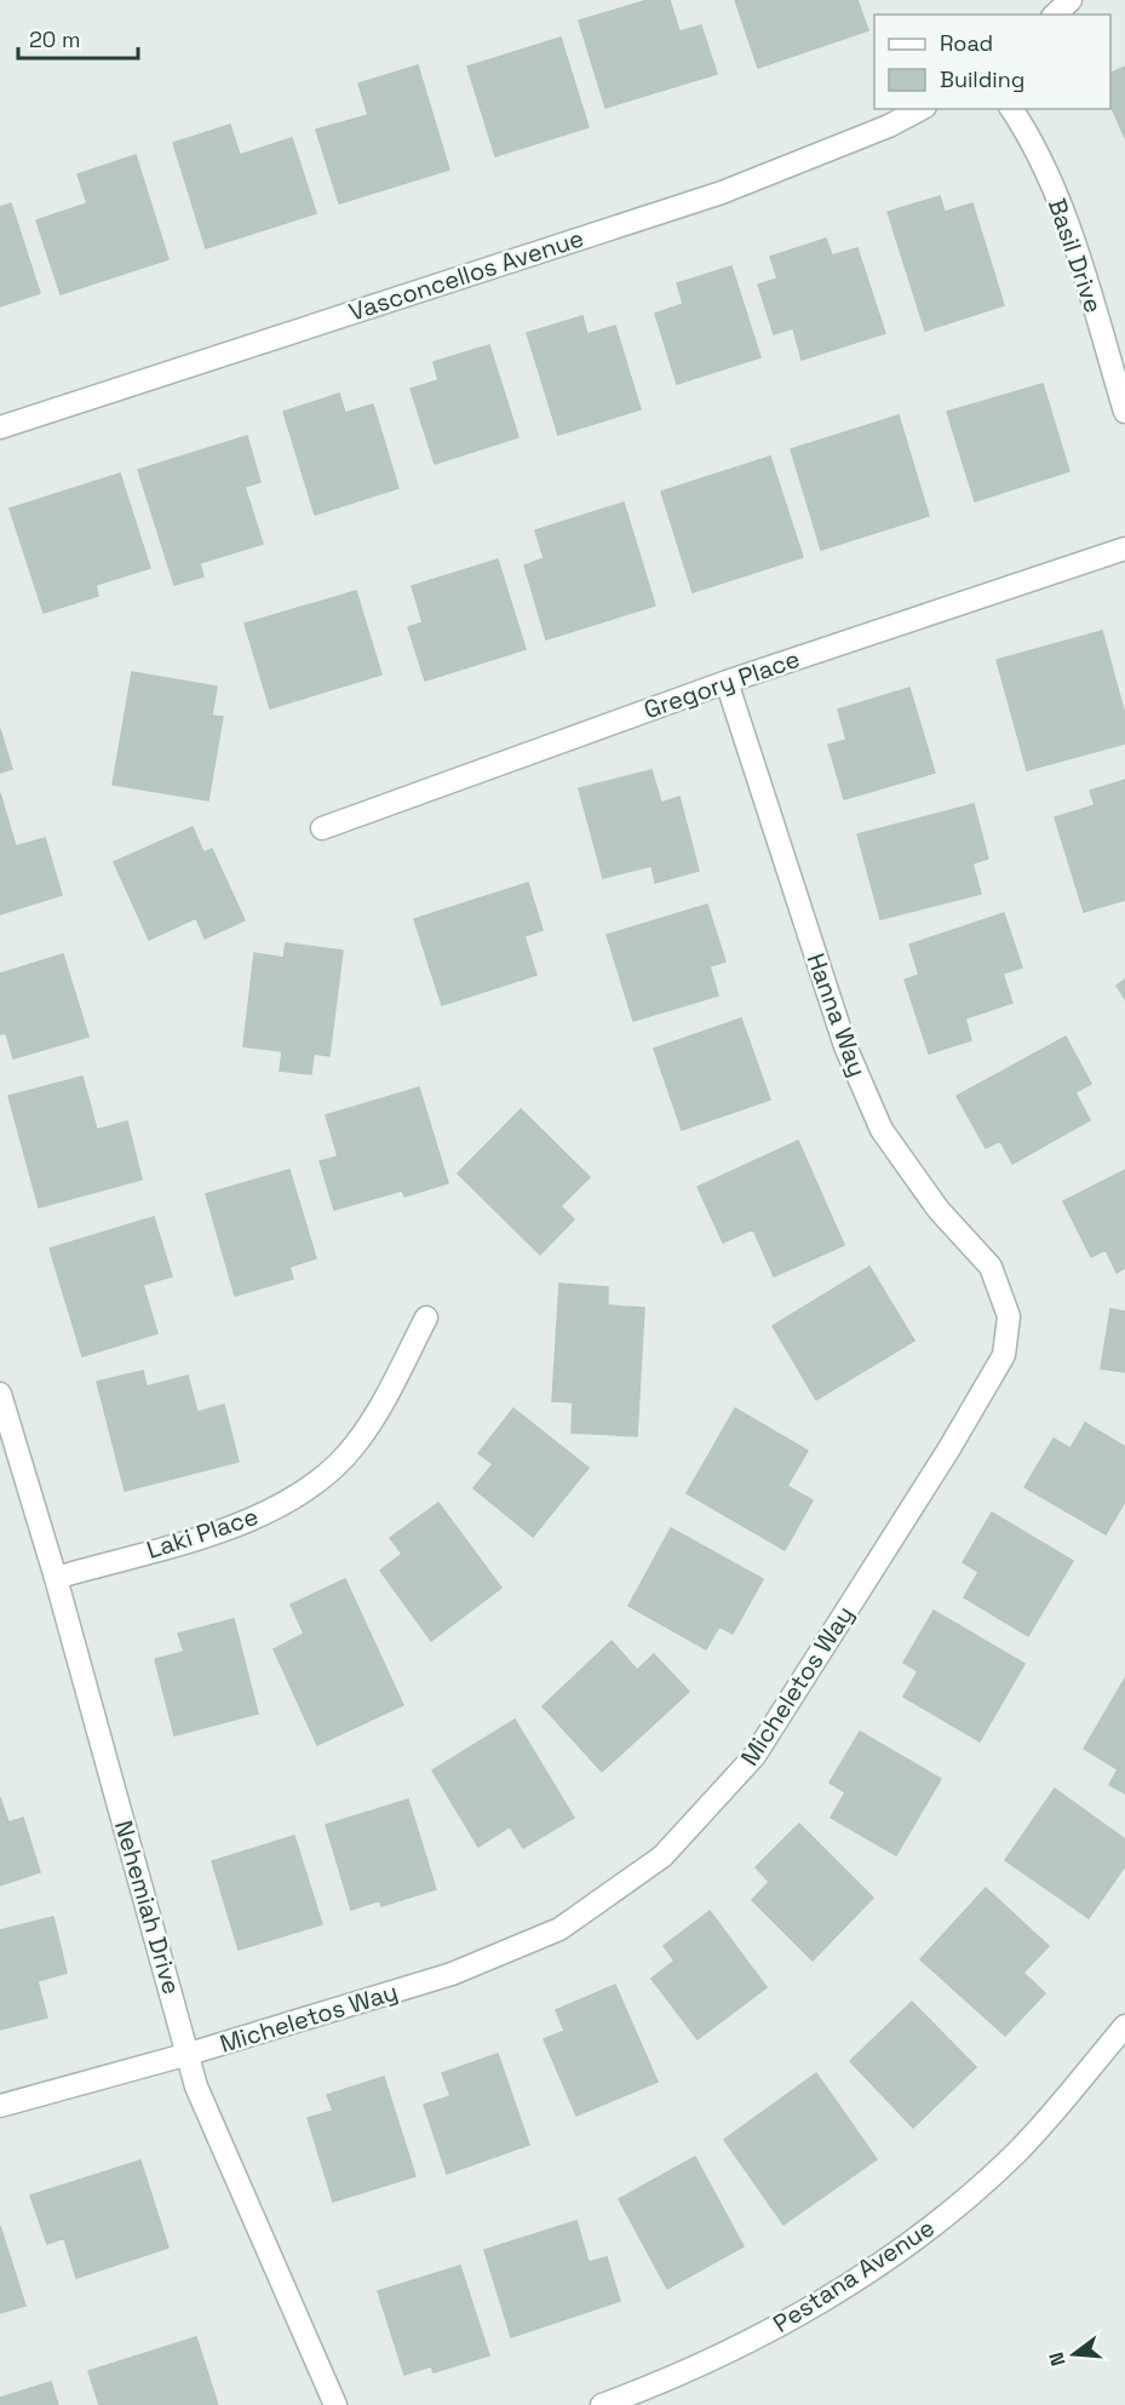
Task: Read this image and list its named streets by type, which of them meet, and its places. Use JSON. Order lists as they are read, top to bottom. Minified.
{"streets":{"street":["Basil Drive","Vasconcellos Avenue","Gregory Place","Hanna Way","Laki Place","Micheletos Way","Nehemiah Drive","Pestana Avenue"]},"crossings":[["Gregory Place","Hanna Way"],["Hanna Way","Micheletos Way"],["Laki Place","Nehemiah Drive"],["Micheletos Way","Nehemiah Drive"]],"legend":["Road","Building"],"scale_bar":"20 m","north":"left"}
